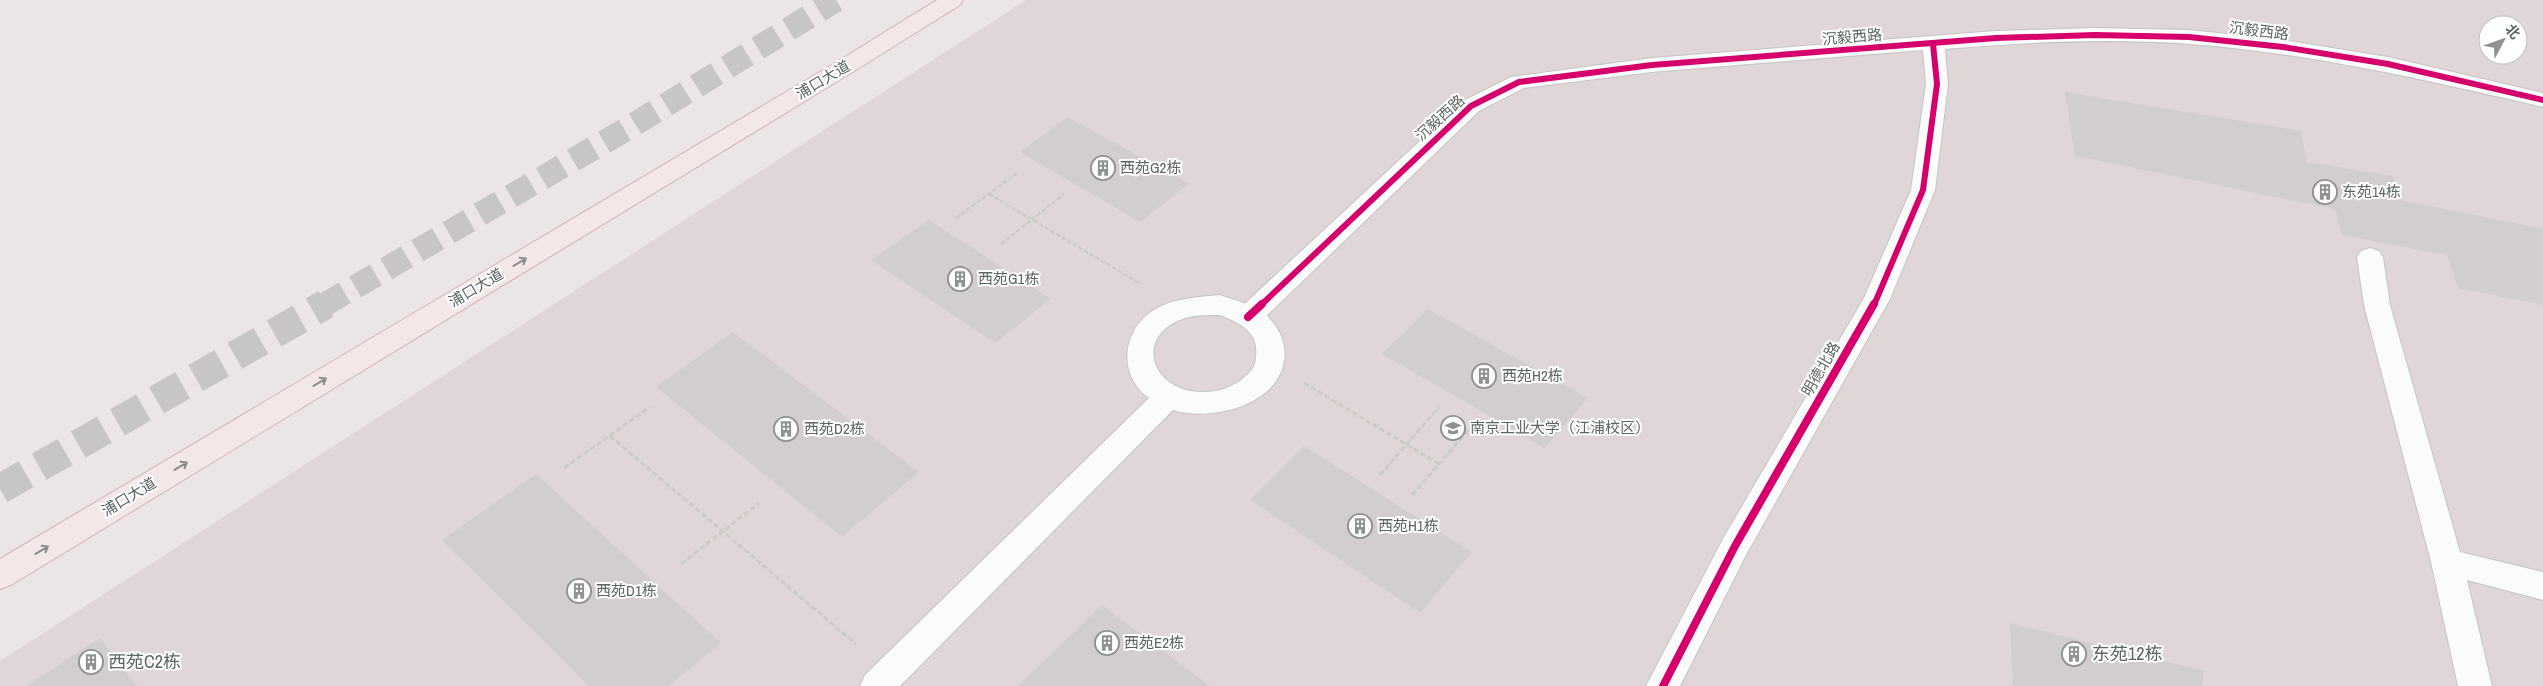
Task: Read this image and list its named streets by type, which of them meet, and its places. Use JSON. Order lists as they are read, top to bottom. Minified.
{"streets":{"main road":["浦口大道"],"street":["沉毅西路","明德北路"]},"crossings":[["沉毅西路","明德北路"]],"one_way":["浦口大道"],"places":{"building":["西苑G2栋","东苑14栋","西苑G1栋","西苑H2栋","西苑D2栋","西苑H1栋","西苑D1栋","西苑E2栋","东苑12栋","西苑C2栋"],"school or university":["南京工业大学（江浦校区）"]},"north":"top right"}
